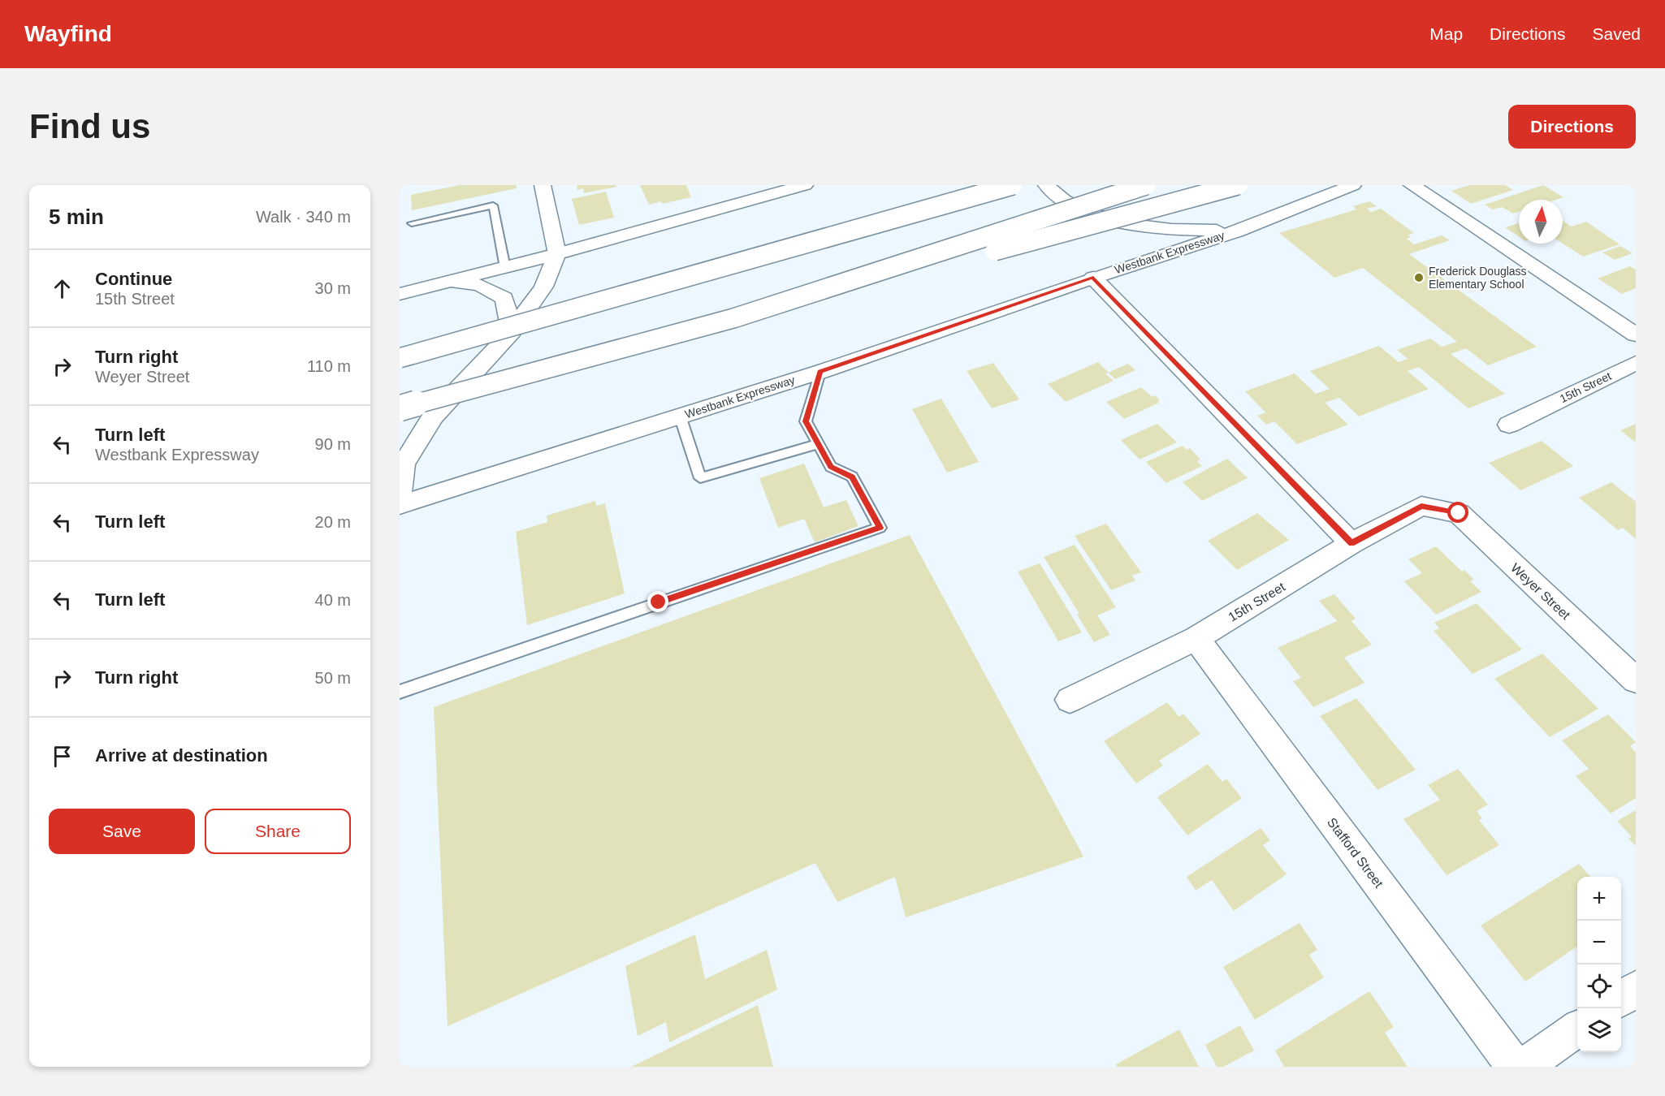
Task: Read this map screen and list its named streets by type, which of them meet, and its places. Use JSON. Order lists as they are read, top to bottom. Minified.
{"streets":{"main road":["Westbank Expressway","15th Street","Weyer Street","Stafford Street"]},"crossings":[["15th Street","Weyer Street"],["15th Street","Stafford Street"]],"places":["Frederick Douglass Elementary School"],"north":"top","page":{"header":"Wayfind","nav":["Map","Directions","Saved"],"buttons":["Directions",["Save","Share"]],"title":"Find us","heading":["5 min","Walk · 340 m"],"list":[["Continue","15th Street","30 m"],["Turn right","Weyer Street","110 m"],["Turn left","Westbank Expressway","90 m"],["Turn left","20 m"],["Turn left","40 m"],["Turn right","50 m"],"Arrive at destination"],"map_buttons":["+","−"]}}
